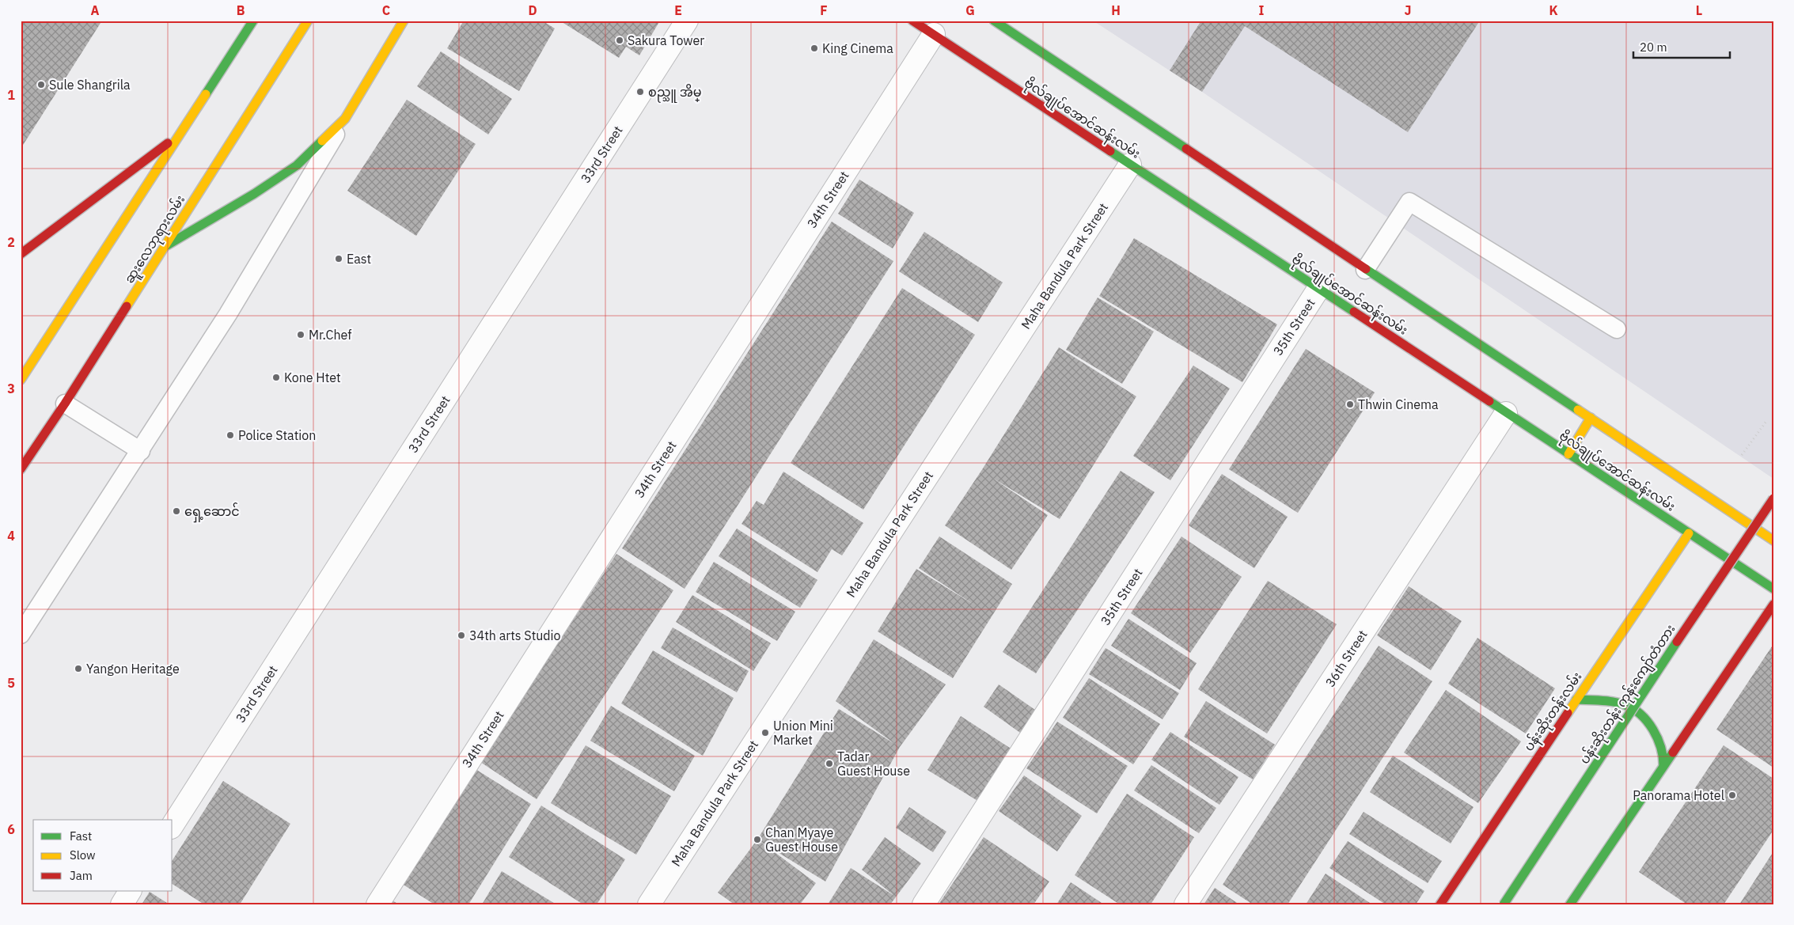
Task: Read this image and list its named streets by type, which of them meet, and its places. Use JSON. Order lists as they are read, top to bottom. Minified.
{"streets":{"main road":["ဗိုလ်ချုပ်အောင်ဆန်းလမ်း","ဆူးလေဘုရားလမ်း","ပန်းဆိုးတန်း ကုန်းကျော်တံတား","ပန်းဆိုးတန်းလမ်း"],"street":["33rd Street","34th Street","Maha Bandula Park Street","35th Street","36th Street"]},"crossings":[["ဗိုလ်ချုပ်အောင်ဆန်းလမ်း","34th Street"],["ဗိုလ်ချုပ်အောင်ဆန်းလမ်း","Maha Bandula Park Street"],["ဗိုလ်ချုပ်အောင်ဆန်းလမ်း","35th Street"],["ဗိုလ်ချုပ်အောင်ဆန်းလမ်း","36th Street"],["ဗိုလ်ချုပ်အောင်ဆန်းလမ်း","ပန်းဆိုးတန်းလမ်း"]],"places":["Sakura Tower","King Cinema","Sule Shangrila","စည္သူ အိမ္","East","Mr.Chef","Kone Htet","Thwin Cinema","Police Station","ရှေ့ဆောင်","34th arts Studio","Yangon Heritage","Union Mini Market","Tadar Guest House","Panorama Hotel","Chan Myaye Guest House"],"legend":["Fast","Slow","Jam"],"scale_bar":"20 m","grid":{"columns":["A","B","C","D","E","F","G","H","I","J","K","L"],"rows":["1","2","3","4","5","6"]}}
